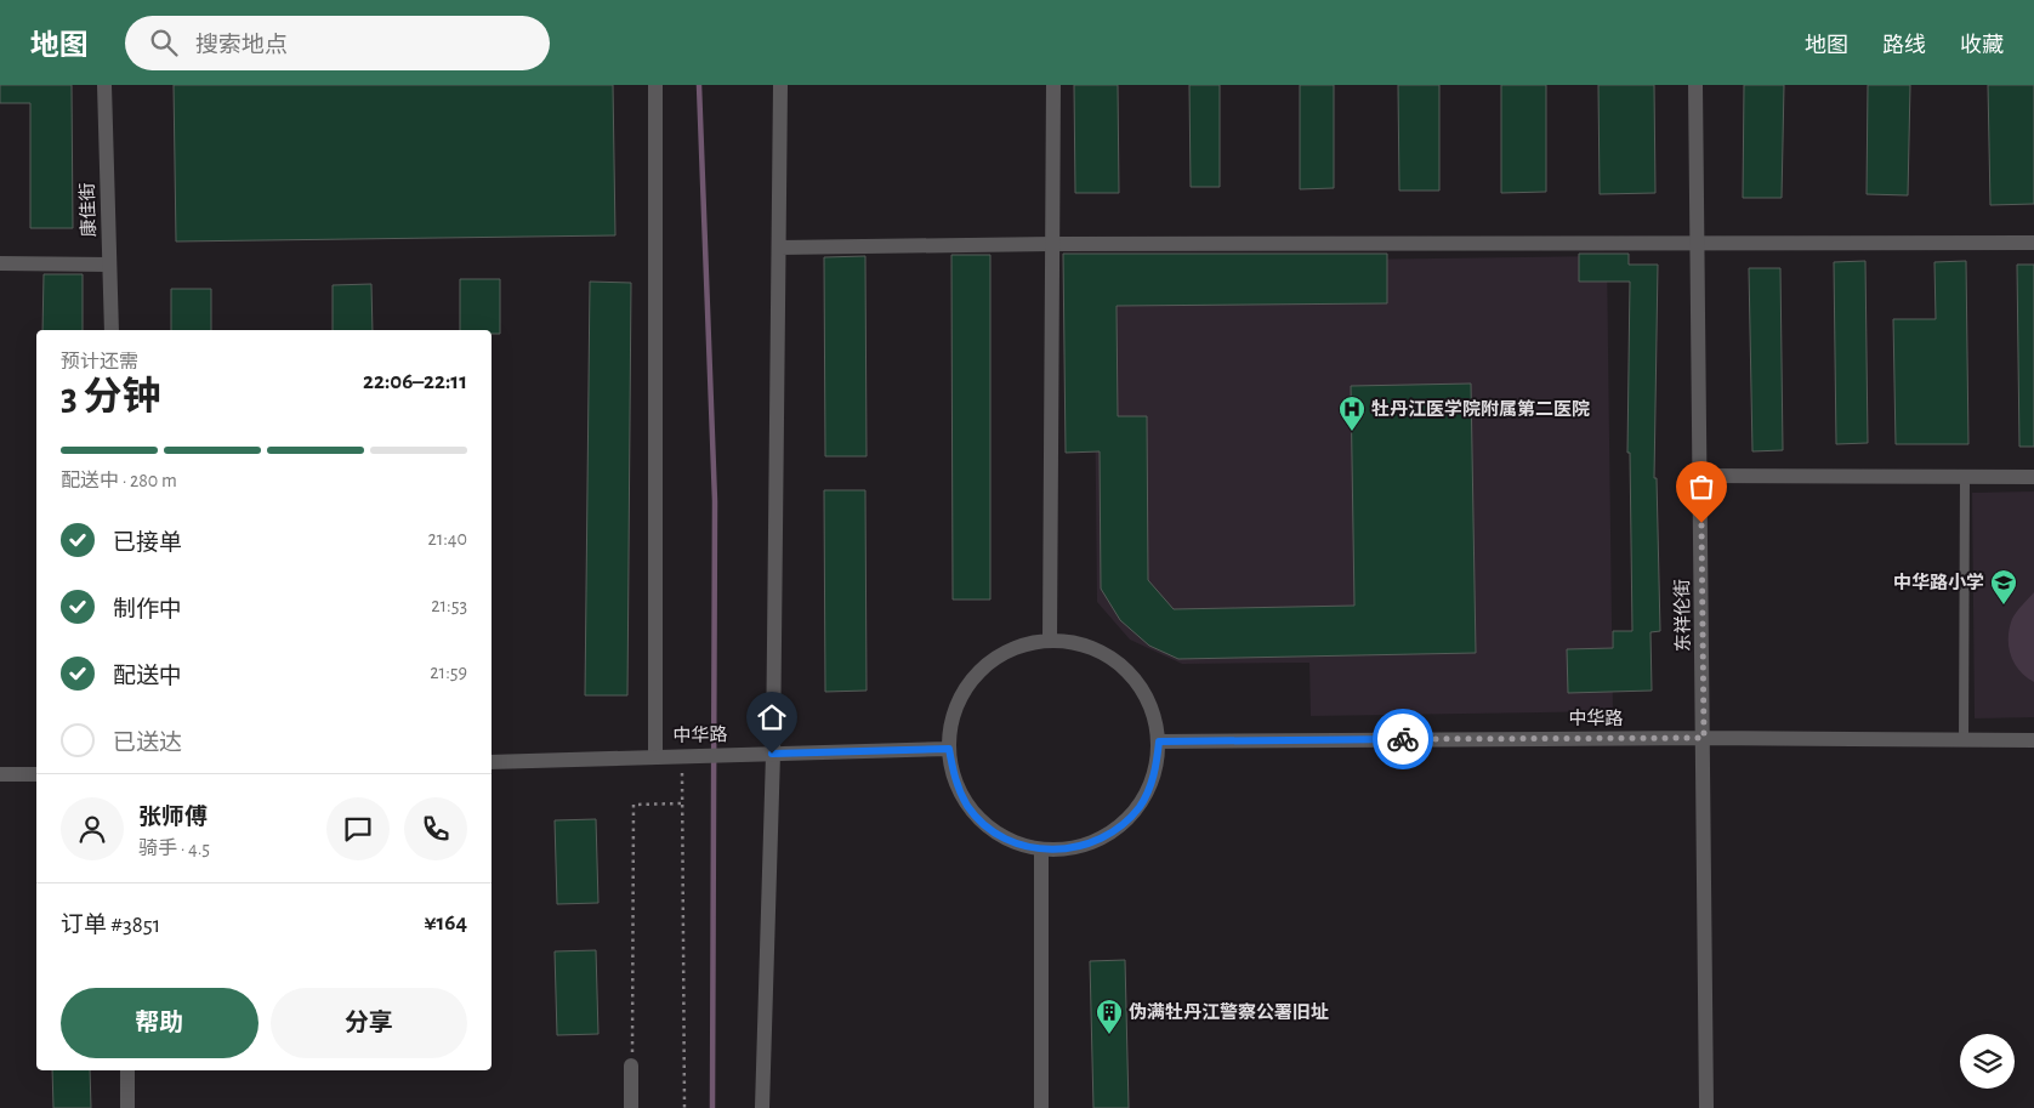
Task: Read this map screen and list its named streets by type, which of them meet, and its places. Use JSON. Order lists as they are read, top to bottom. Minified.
{"streets":{"street":["康佳街","东祥伦街","中华路"]},"crossings":[["东祥伦街","中华路"]],"places":{"hospital":["牡丹江医学院附属第二医院"],"school or university":["中华路小学"],"building":["伪满牡丹江警察公署旧址"]},"page":{"header":"地图","search":"搜索地点","nav":["地图","路线","收藏"],"heading":["3 分钟","预计还需","22:06–22:11"],"panel":["张师傅","骑手 · 4.5","订单 #3851","¥164"],"bar":"配送中 · 280 m","list":[["已接单","21:40"],["制作中","21:53"],["配送中","21:59"],"已送达"],"buttons":["帮助","分享"]}}
